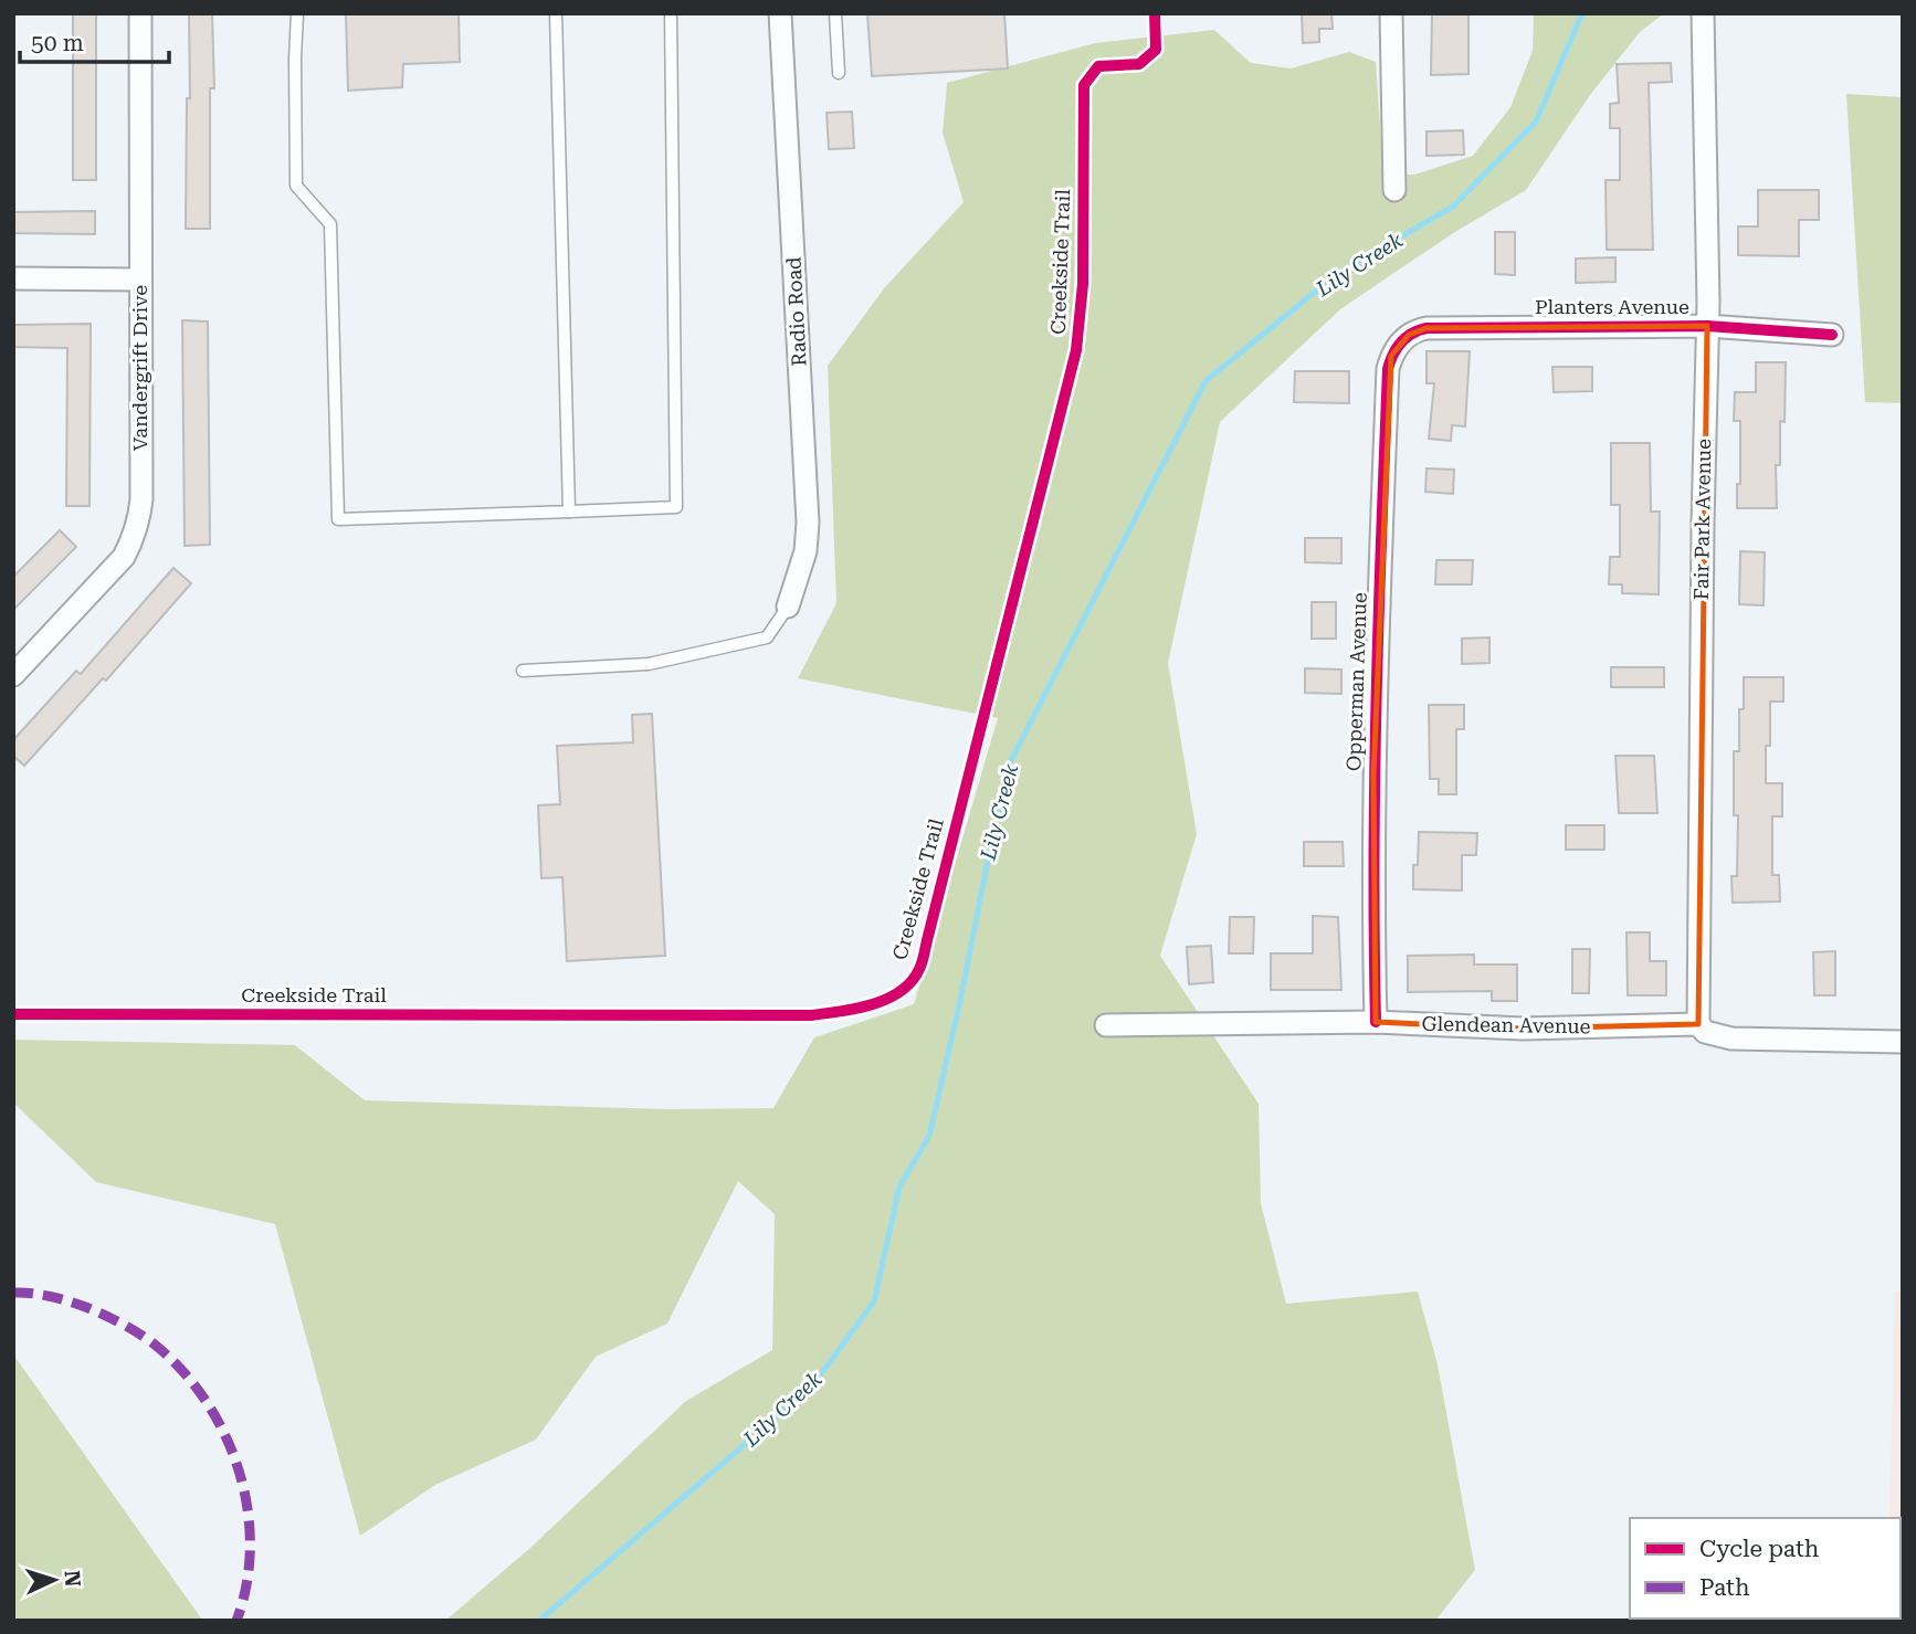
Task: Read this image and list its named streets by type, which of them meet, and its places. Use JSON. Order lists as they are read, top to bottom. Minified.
{"streets":{"street":["Planters Avenue","Radio Road","Vandergrift Drive","Fair Park Avenue","Opperman Avenue","Glendean Avenue"],"cycle path":["Creekside Trail"]},"crossings":[["Planters Avenue","Fair Park Avenue"],["Planters Avenue","Opperman Avenue"],["Fair Park Avenue","Glendean Avenue"],["Opperman Avenue","Glendean Avenue"]],"water":["Lily Creek"],"legend":["Cycle path","Path"],"scale_bar":"50 m","north":"right"}
